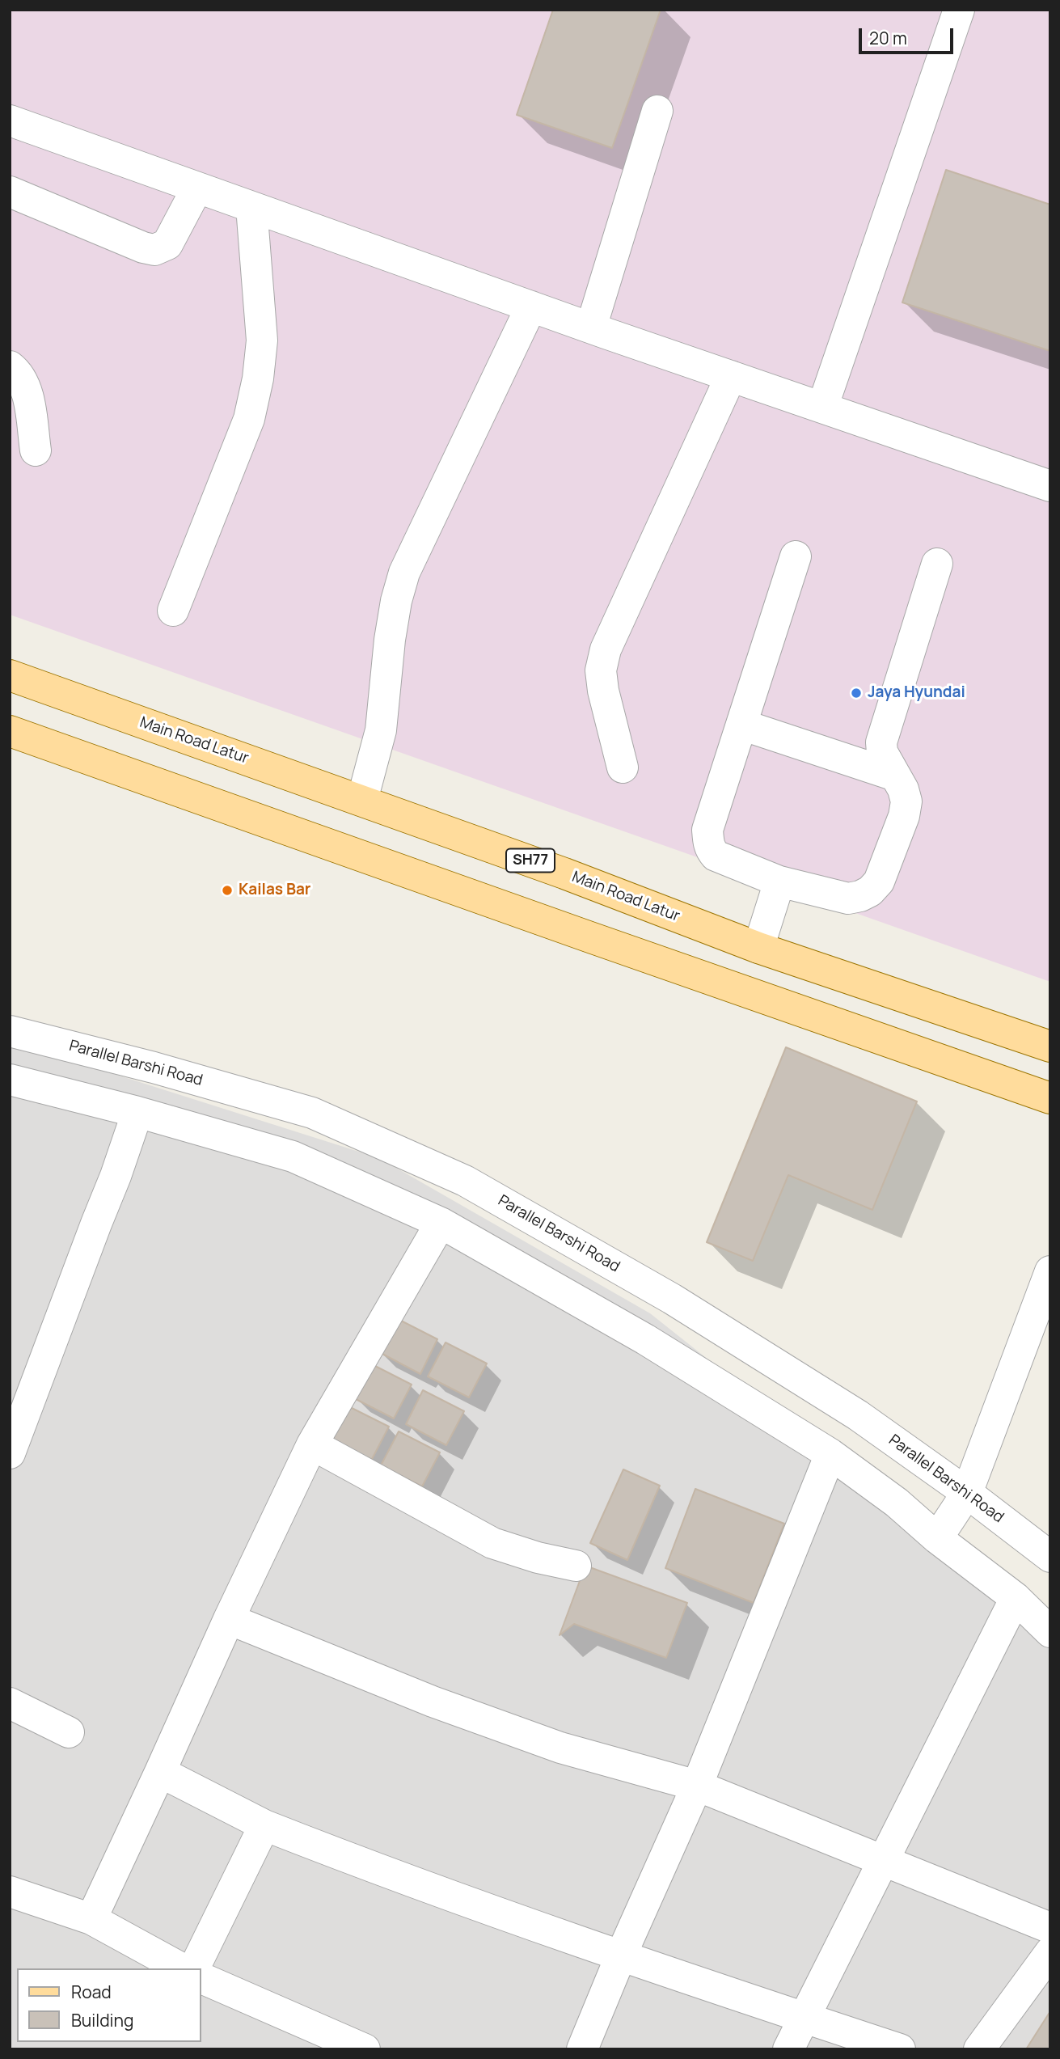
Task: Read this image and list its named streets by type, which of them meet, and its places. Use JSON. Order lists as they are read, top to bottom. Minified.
{"streets":{"main road":["Main Road Latur","SH77"],"street":["Parallel Barshi Road"]},"places":["Jaya Hyundai","Kailas Bar"],"legend":["Road","Building"],"scale_bar":"20 m"}
